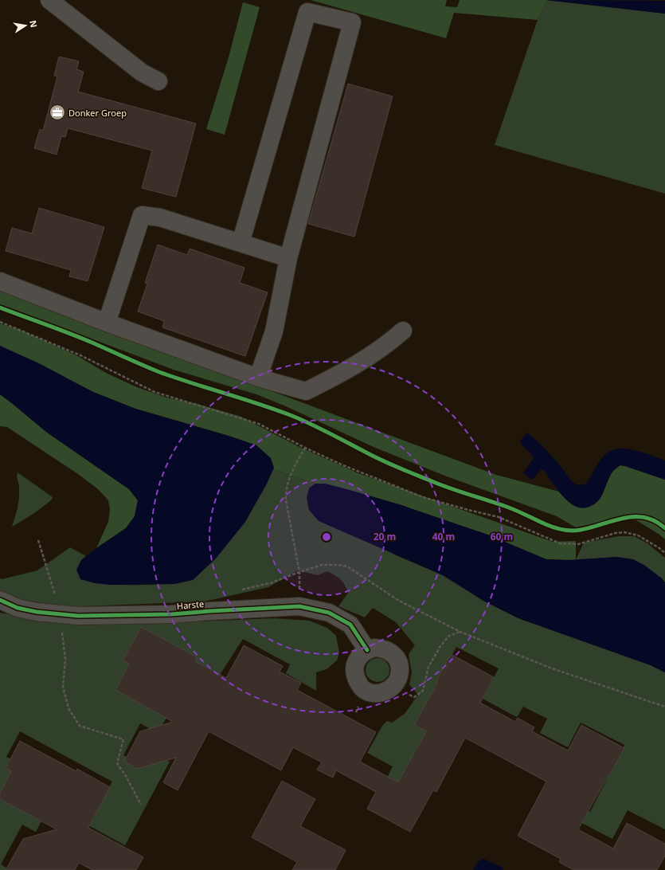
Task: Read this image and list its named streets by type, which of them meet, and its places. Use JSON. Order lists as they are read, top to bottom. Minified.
{"streets":{"street":["Harste"]},"places":{"office":["Donker Groep"]},"north":"right","rings":["20 m","40 m","60 m"]}
